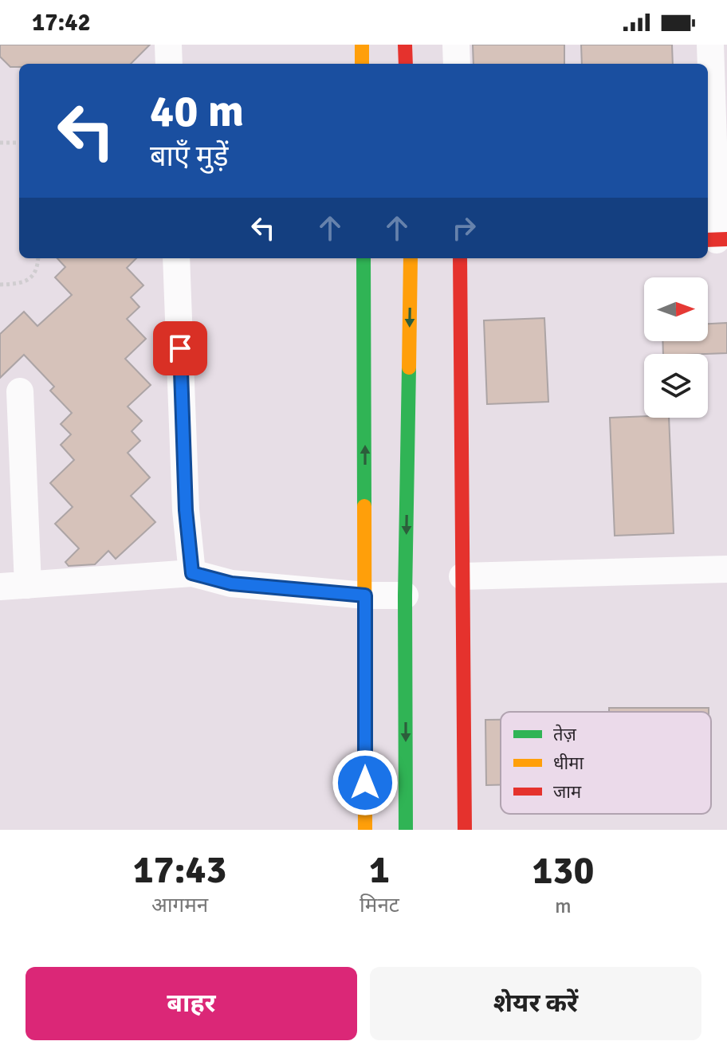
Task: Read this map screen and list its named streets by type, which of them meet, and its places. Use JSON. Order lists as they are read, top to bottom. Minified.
{"legend":["तेज़","धीमा","जाम"],"north":"right","page":{"status":"17:42","turn":["40 m","बाएँ मुड़ें"],"eta":["17:43","आगमन","1","मिनट","130","m"],"buttons":["बाहर","शेयर करें"]}}
